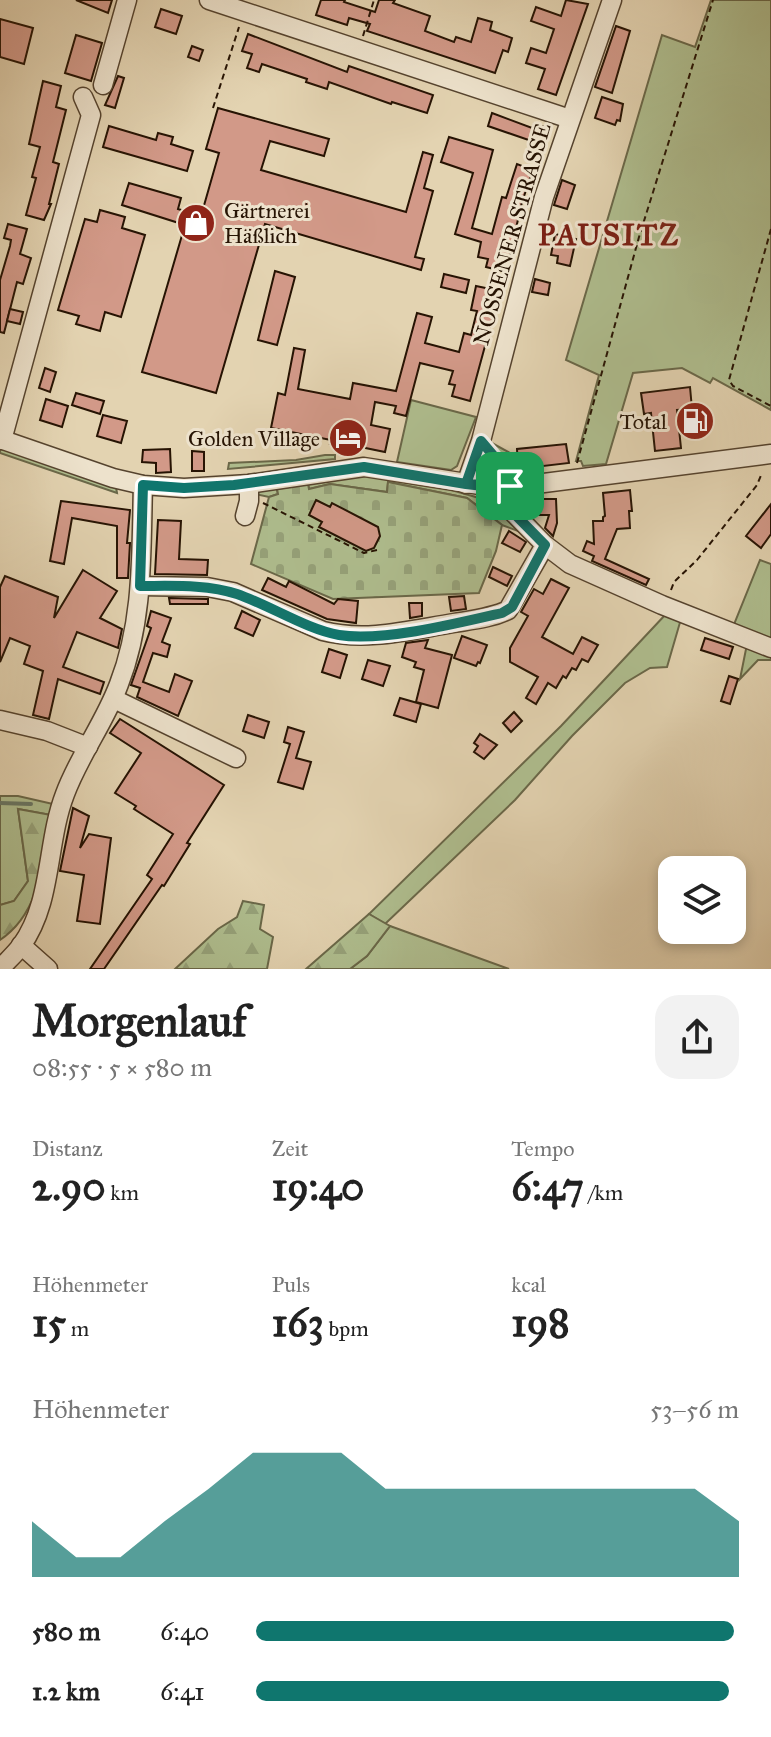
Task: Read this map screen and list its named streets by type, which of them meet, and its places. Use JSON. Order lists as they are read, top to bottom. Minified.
{"streets":{"street":["NOSSENER STRASSE"]},"districts":["PAUSITZ"],"places":{"shop":["Gärtnerei Häßlich"],"fuel station":["Total"],"hotel":["Golden Village"]},"page":{"heading":["Morgenlauf","08:55 · 5 × 580 m"],"stats":[["Distanz","2.90 km"],["Zeit","19:40"],["Tempo","6:47 /km"],["Höhenmeter","15 m"],["Puls","163 bpm"],["kcal","198"]],"chart":["Höhenmeter","53–56 m"],"list":[{"name":"580 m","note":"6:40"},{"name":"1.2 km","note":"6:41"}]}}
